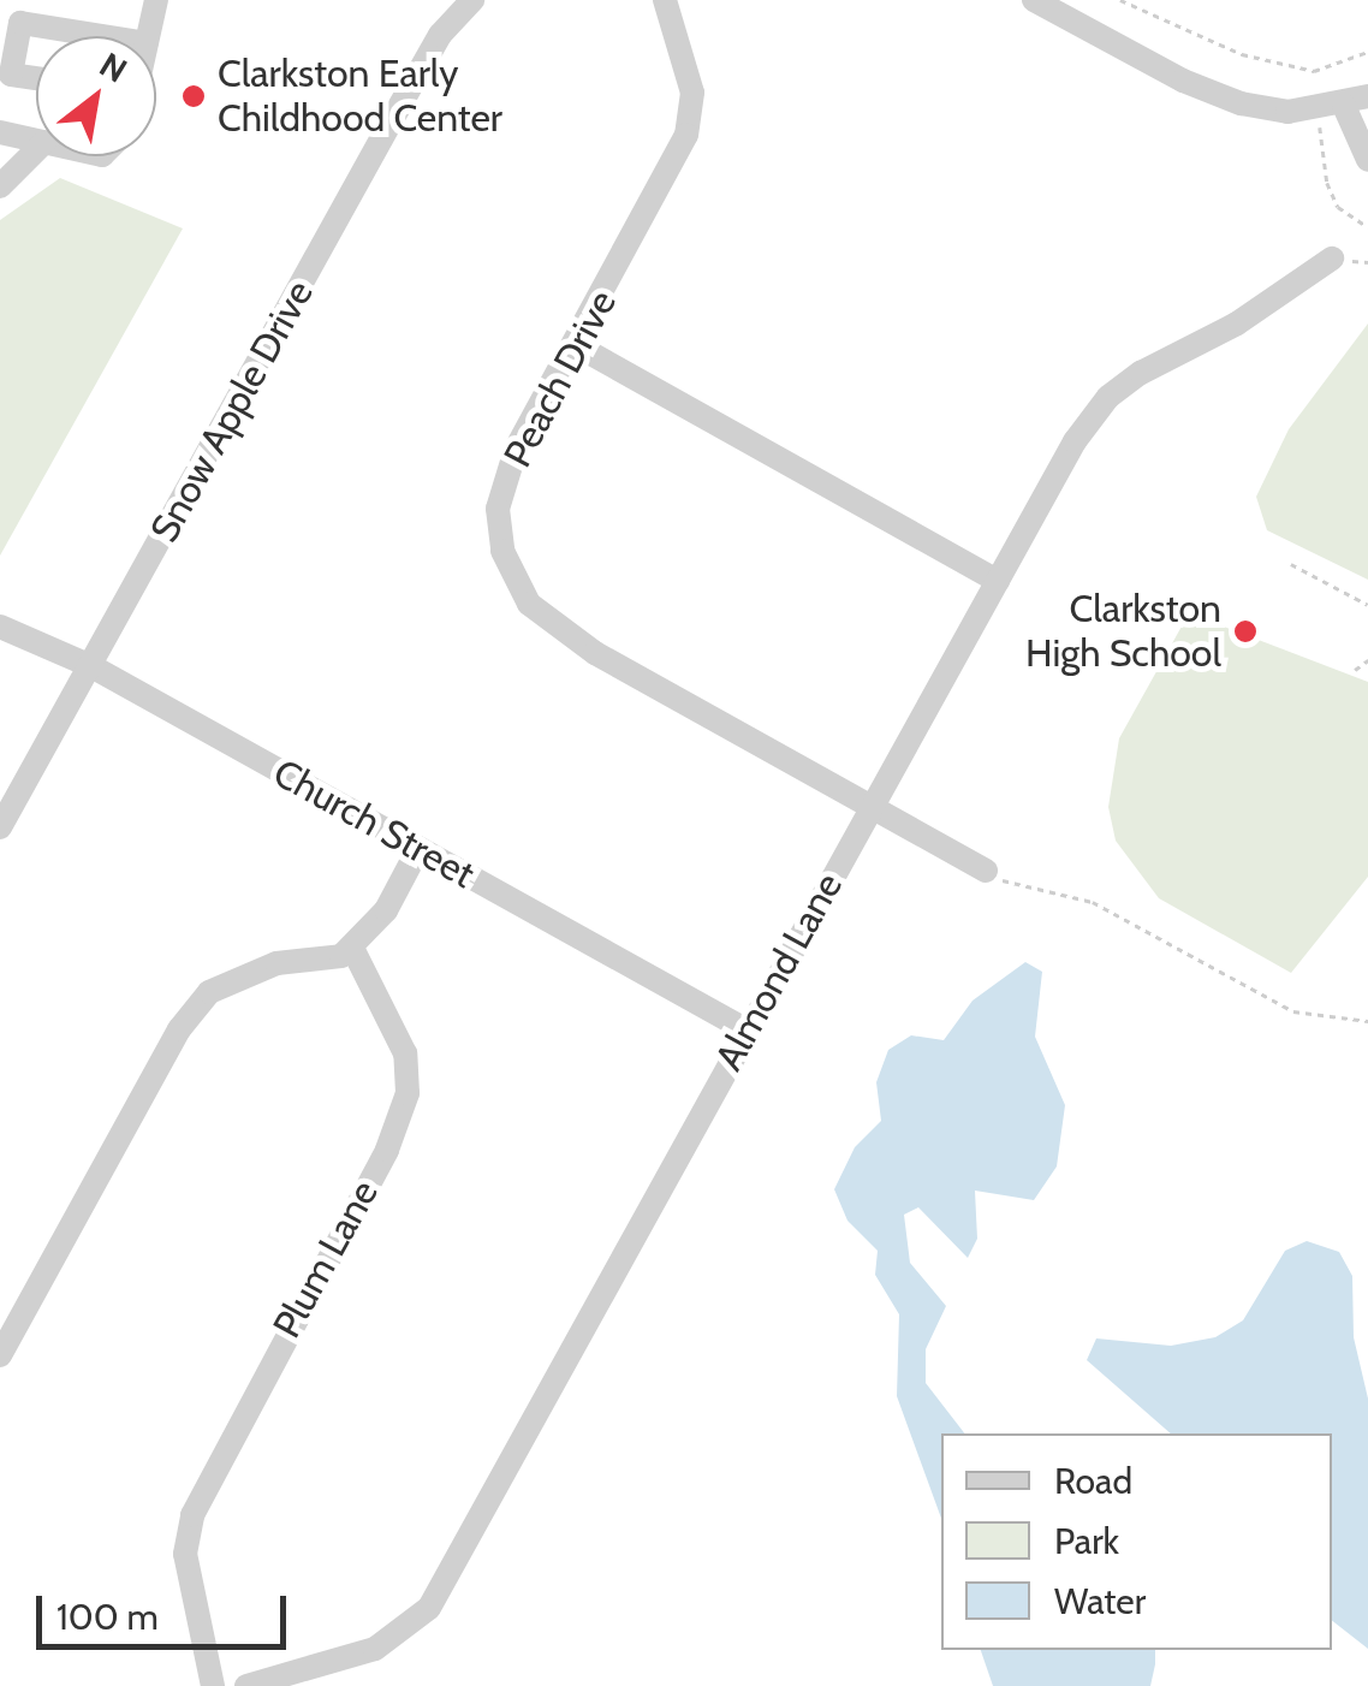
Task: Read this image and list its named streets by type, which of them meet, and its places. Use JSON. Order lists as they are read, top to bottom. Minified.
{"streets":{"street":["Peach Drive","Snow Apple Drive","Church Street","Almond Lane","Plum Lane"]},"crossings":[["Peach Drive","Almond Lane"],["Snow Apple Drive","Church Street"],["Church Street","Almond Lane"]],"places":["Clarkston Early Childhood Center","Clarkston High School"],"legend":["Road","Park","Water"],"scale_bar":"100 m","north":"top right"}
